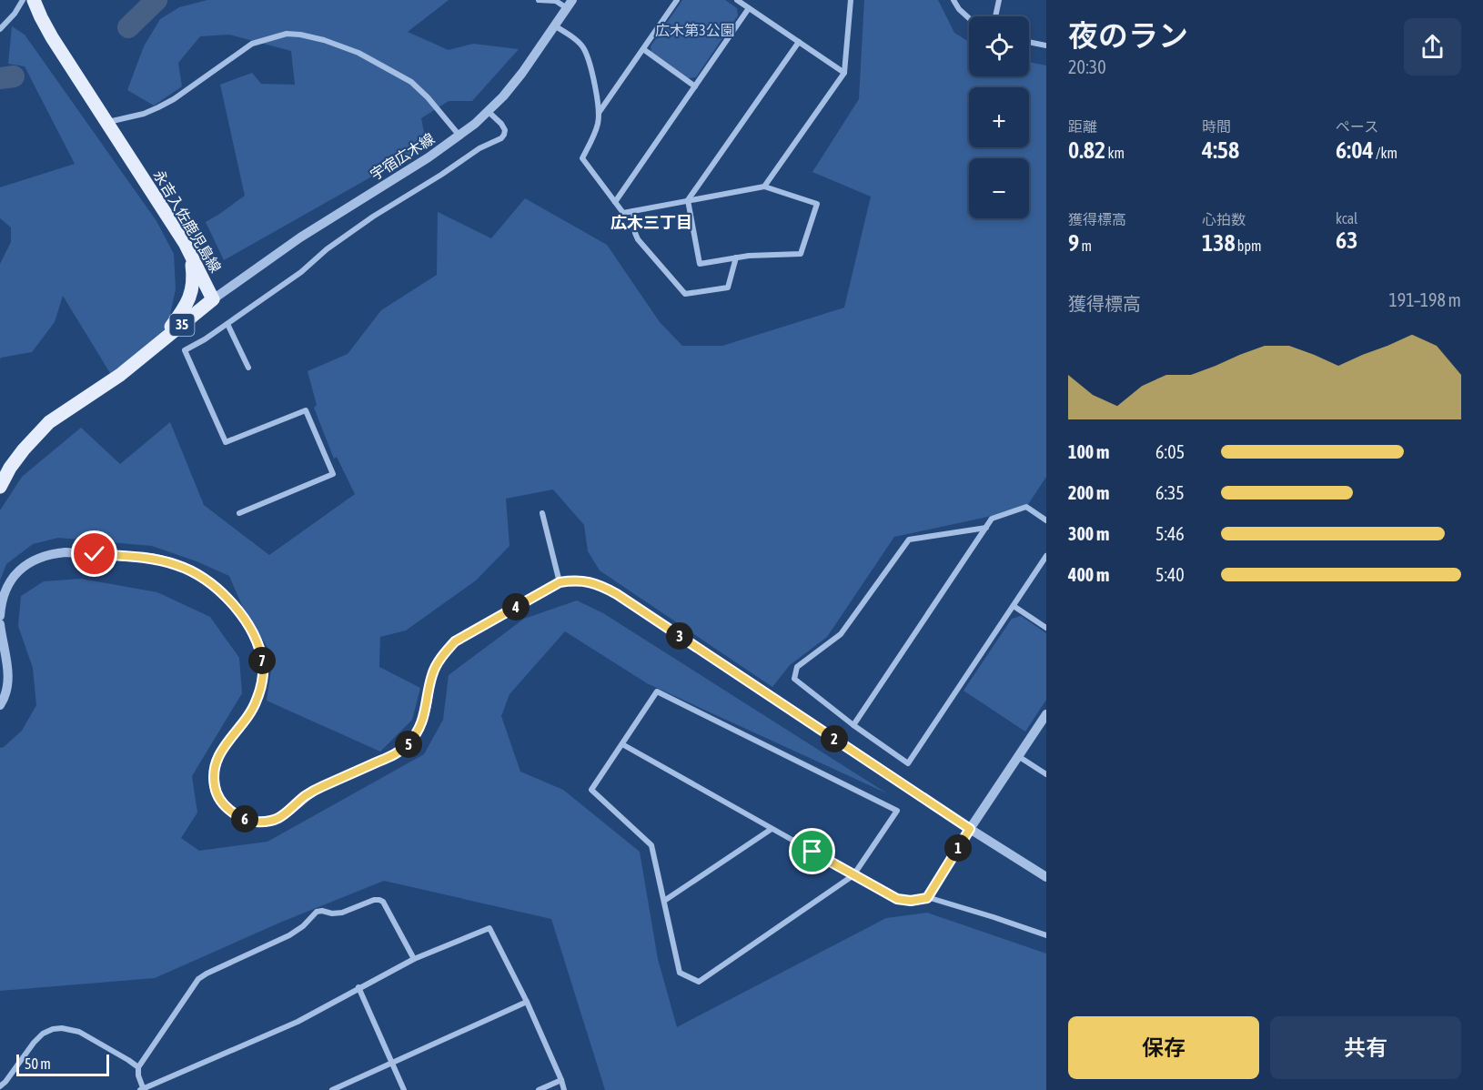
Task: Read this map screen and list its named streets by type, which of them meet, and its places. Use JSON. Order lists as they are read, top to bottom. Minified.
{"streets":{"main road":["永吉入佐鹿児島線","35"],"street":["宇宿広木線"]},"crossings":[["宇宿広木線","永吉入佐鹿児島線"],["宇宿広木線","35"],["永吉入佐鹿児島線","35"]],"districts":["広木三丁目"],"parks":["広木第3公園"],"scale_bar":"50 m","page":{"heading":["夜のラン","20:30"],"map_buttons":["+","−"],"stats":[["距離","0.82 km"],["時間","4:58"],["ペース","6:04 /km"],["獲得標高","9 m"],["心拍数","138 bpm"],["kcal","63"]],"chart":["獲得標高","191–198 m"],"list":[{"name":"100 m","note":"6:05"},{"name":"200 m","note":"6:35"},{"name":"300 m","note":"5:46"},{"name":"400 m","note":"5:40"}],"pins":["4","3","7","2","5","6","1"],"buttons":["保存","共有"],"scale":"50 m"}}
